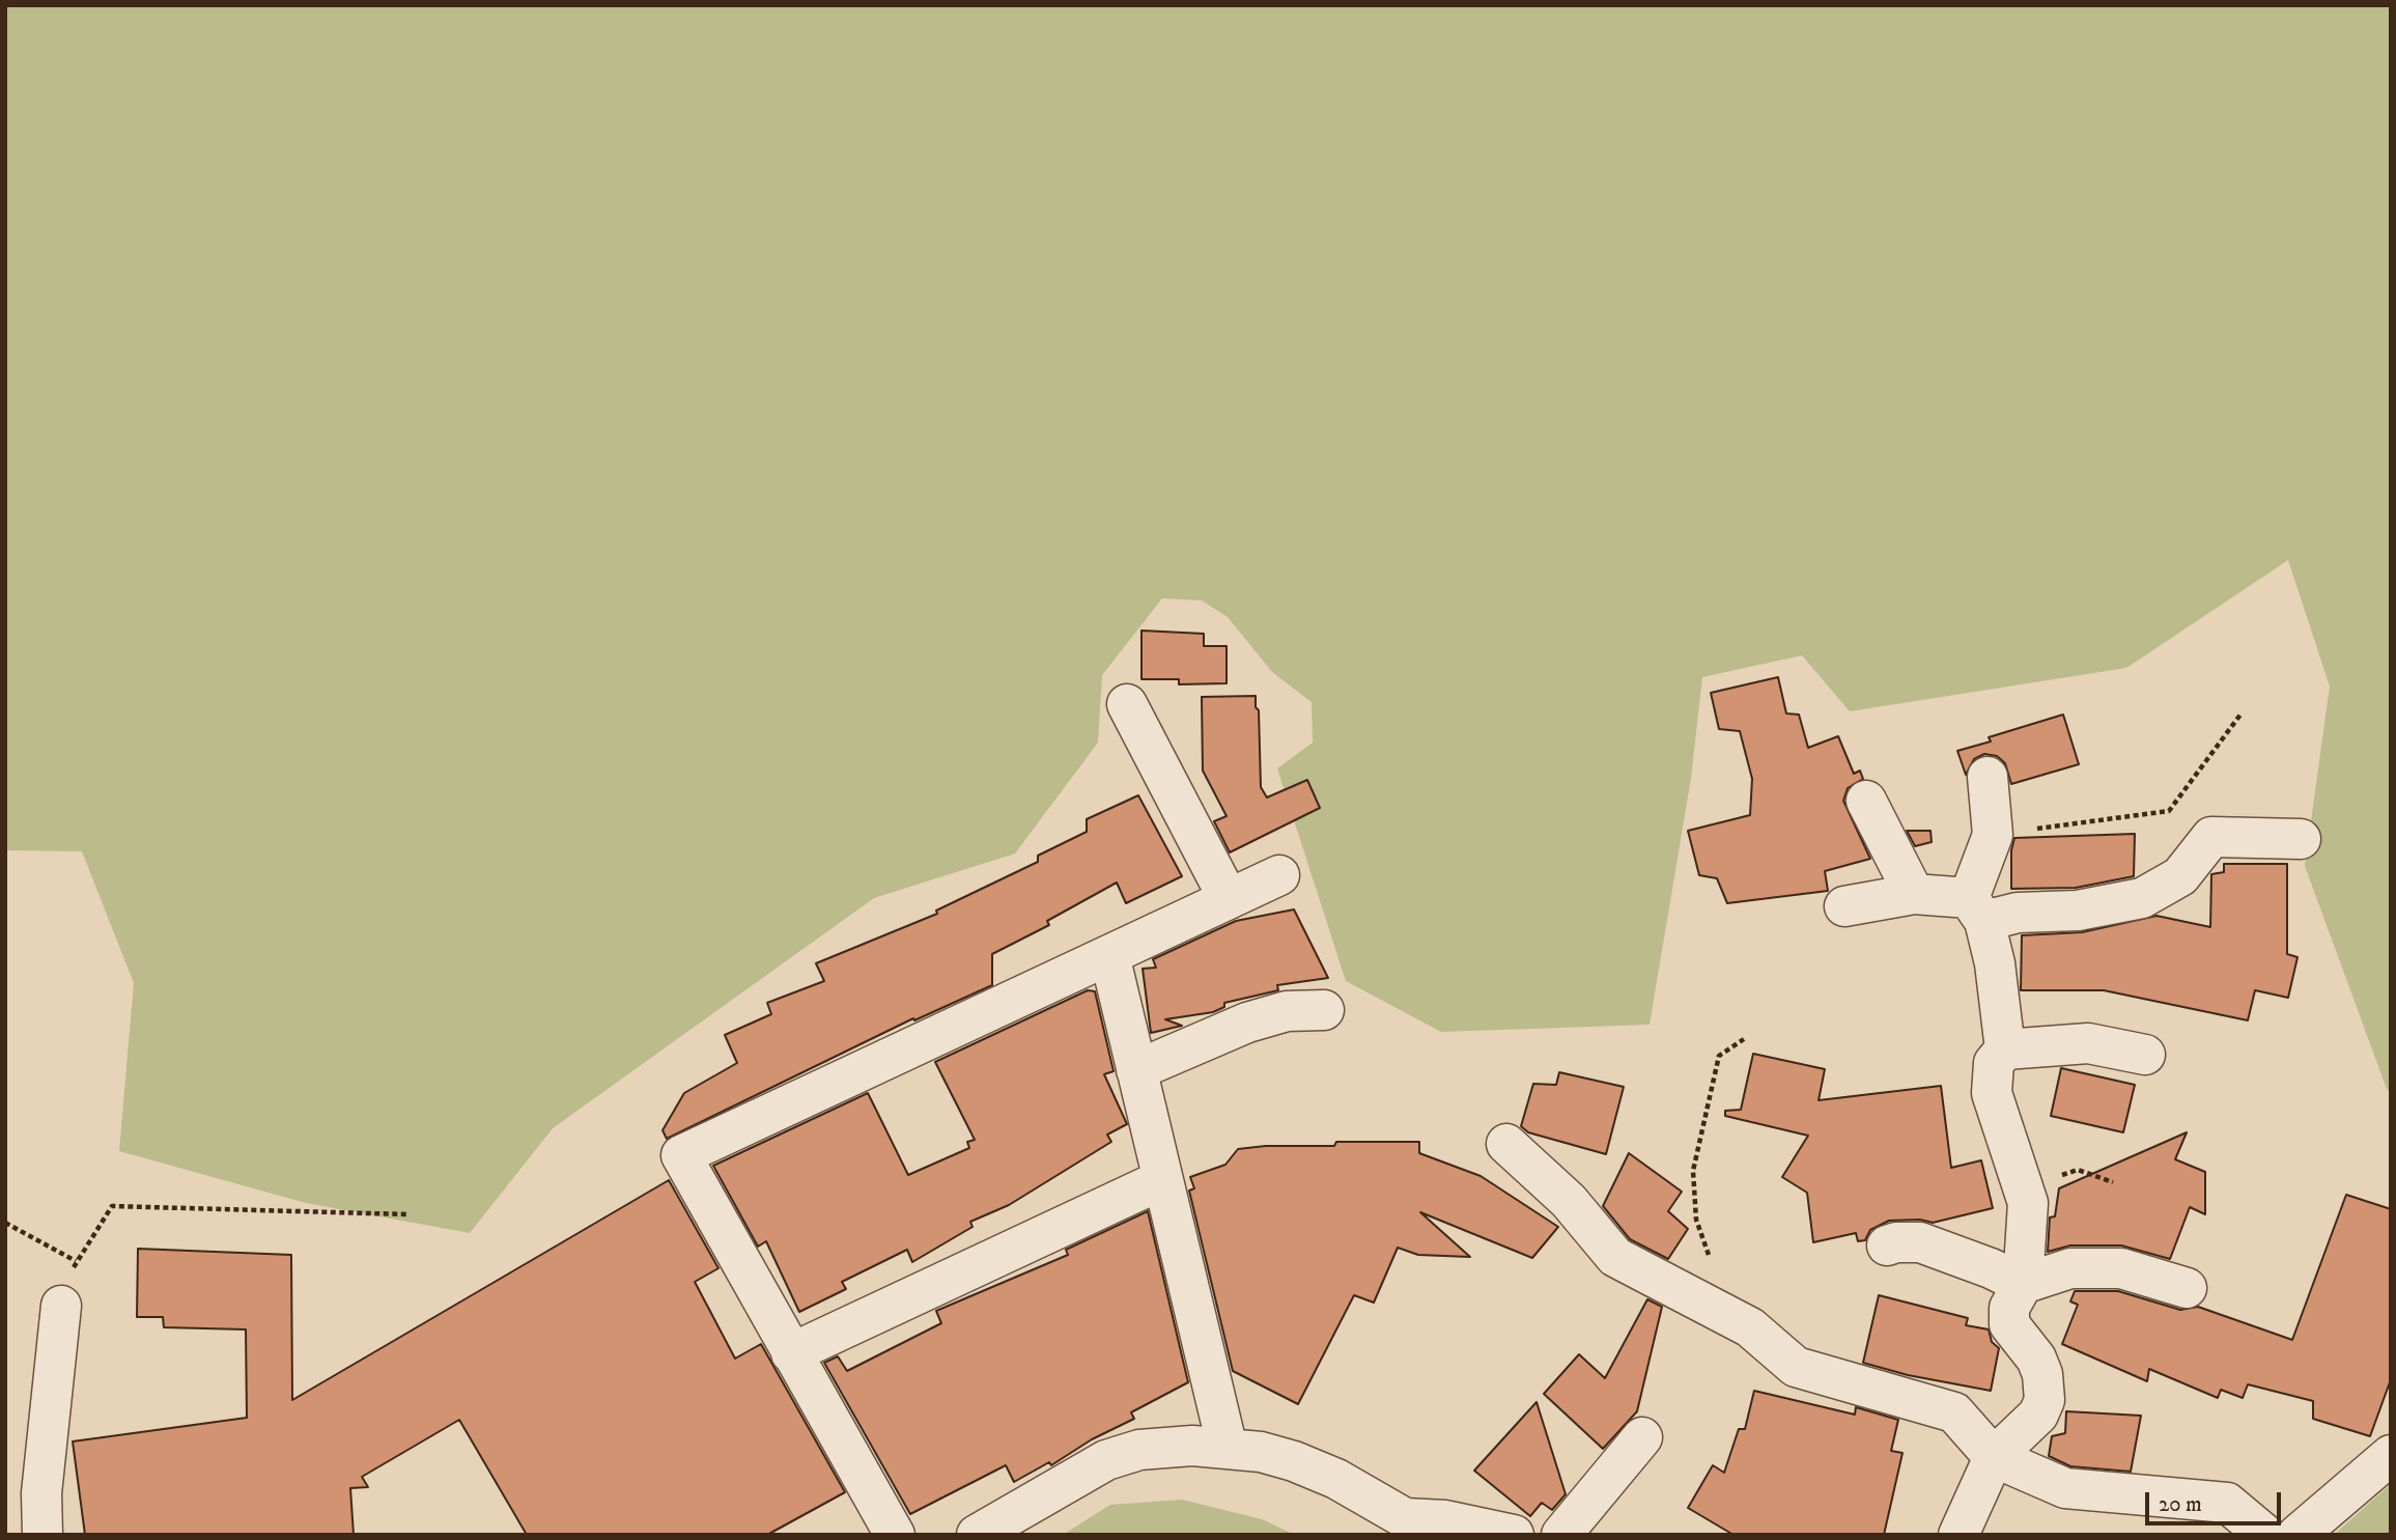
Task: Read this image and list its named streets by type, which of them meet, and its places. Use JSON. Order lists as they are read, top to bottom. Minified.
{"scale_bar":"20 m"}
